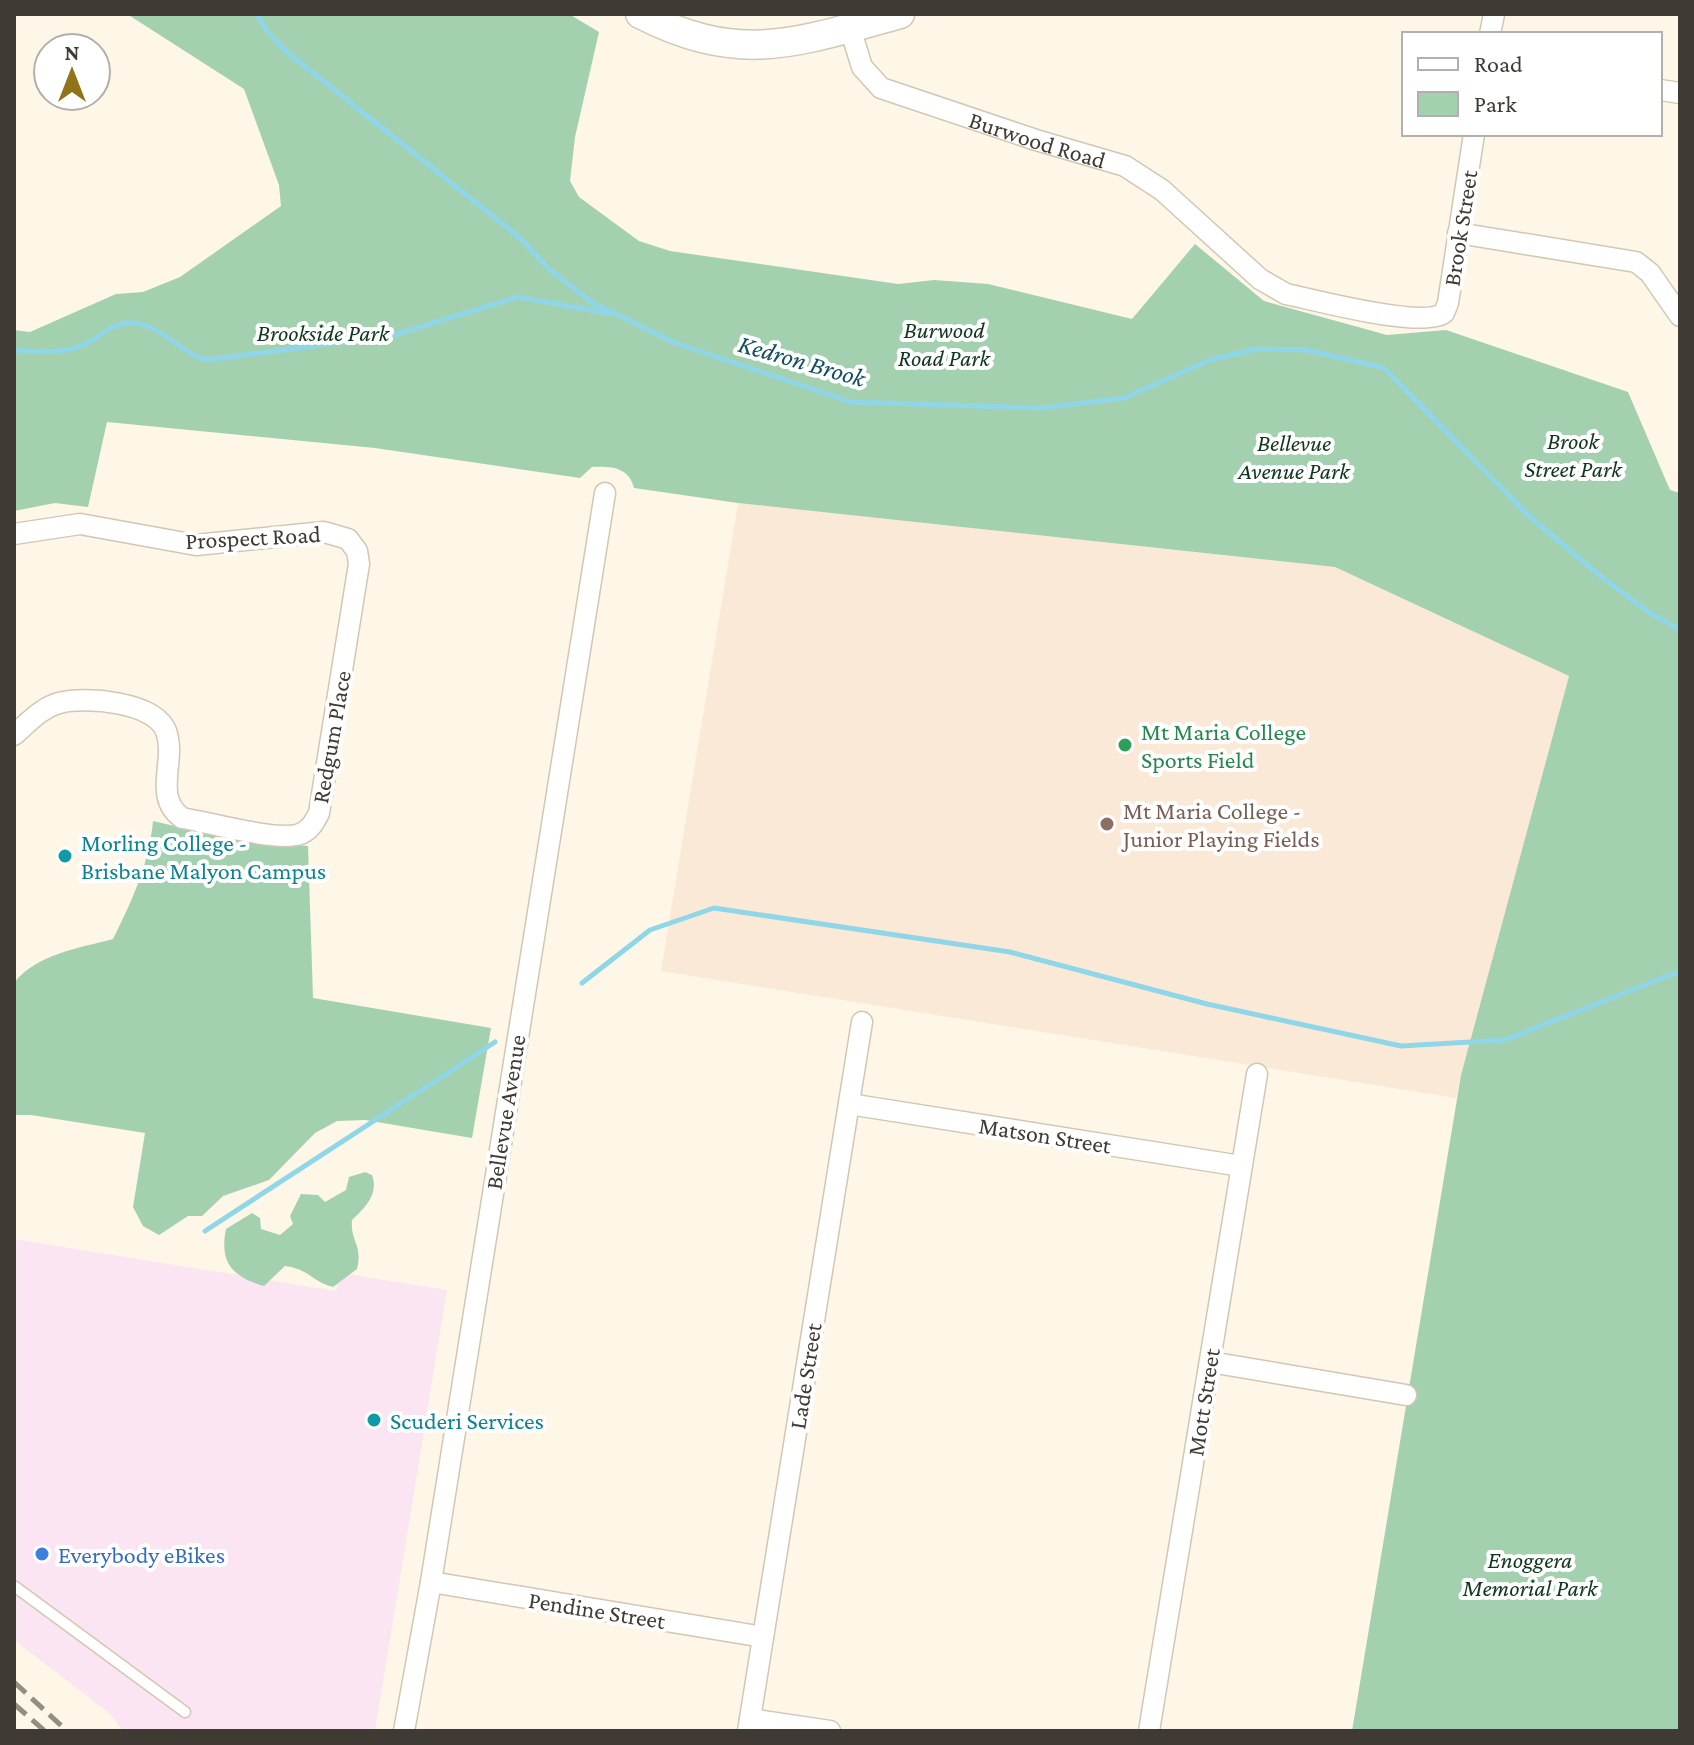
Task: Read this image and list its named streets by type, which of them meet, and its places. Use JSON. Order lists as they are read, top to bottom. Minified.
{"streets":{"street":["Burwood Road","Brook Street","Prospect Road","Redgum Place","Bellevue Avenue","Matson Street","Lade Street","Mott Street","Pendine Street"]},"crossings":[["Burwood Road","Brook Street"],["Prospect Road","Redgum Place"],["Bellevue Avenue","Pendine Street"],["Matson Street","Lade Street"],["Matson Street","Mott Street"],["Lade Street","Pendine Street"]],"water":["Kedron Brook"],"parks":["Burwood Road Park","Brookside Park","Brook Street Park","Bellevue Avenue Park","Enoggera Memorial Park"],"places":["Mt Maria College Sports Field","Mt Maria College - Junior Playing Fields","Morling College - Brisbane Malyon Campus","Scuderi Services","Everybody eBikes"],"legend":["Road","Park"],"north":"top"}
